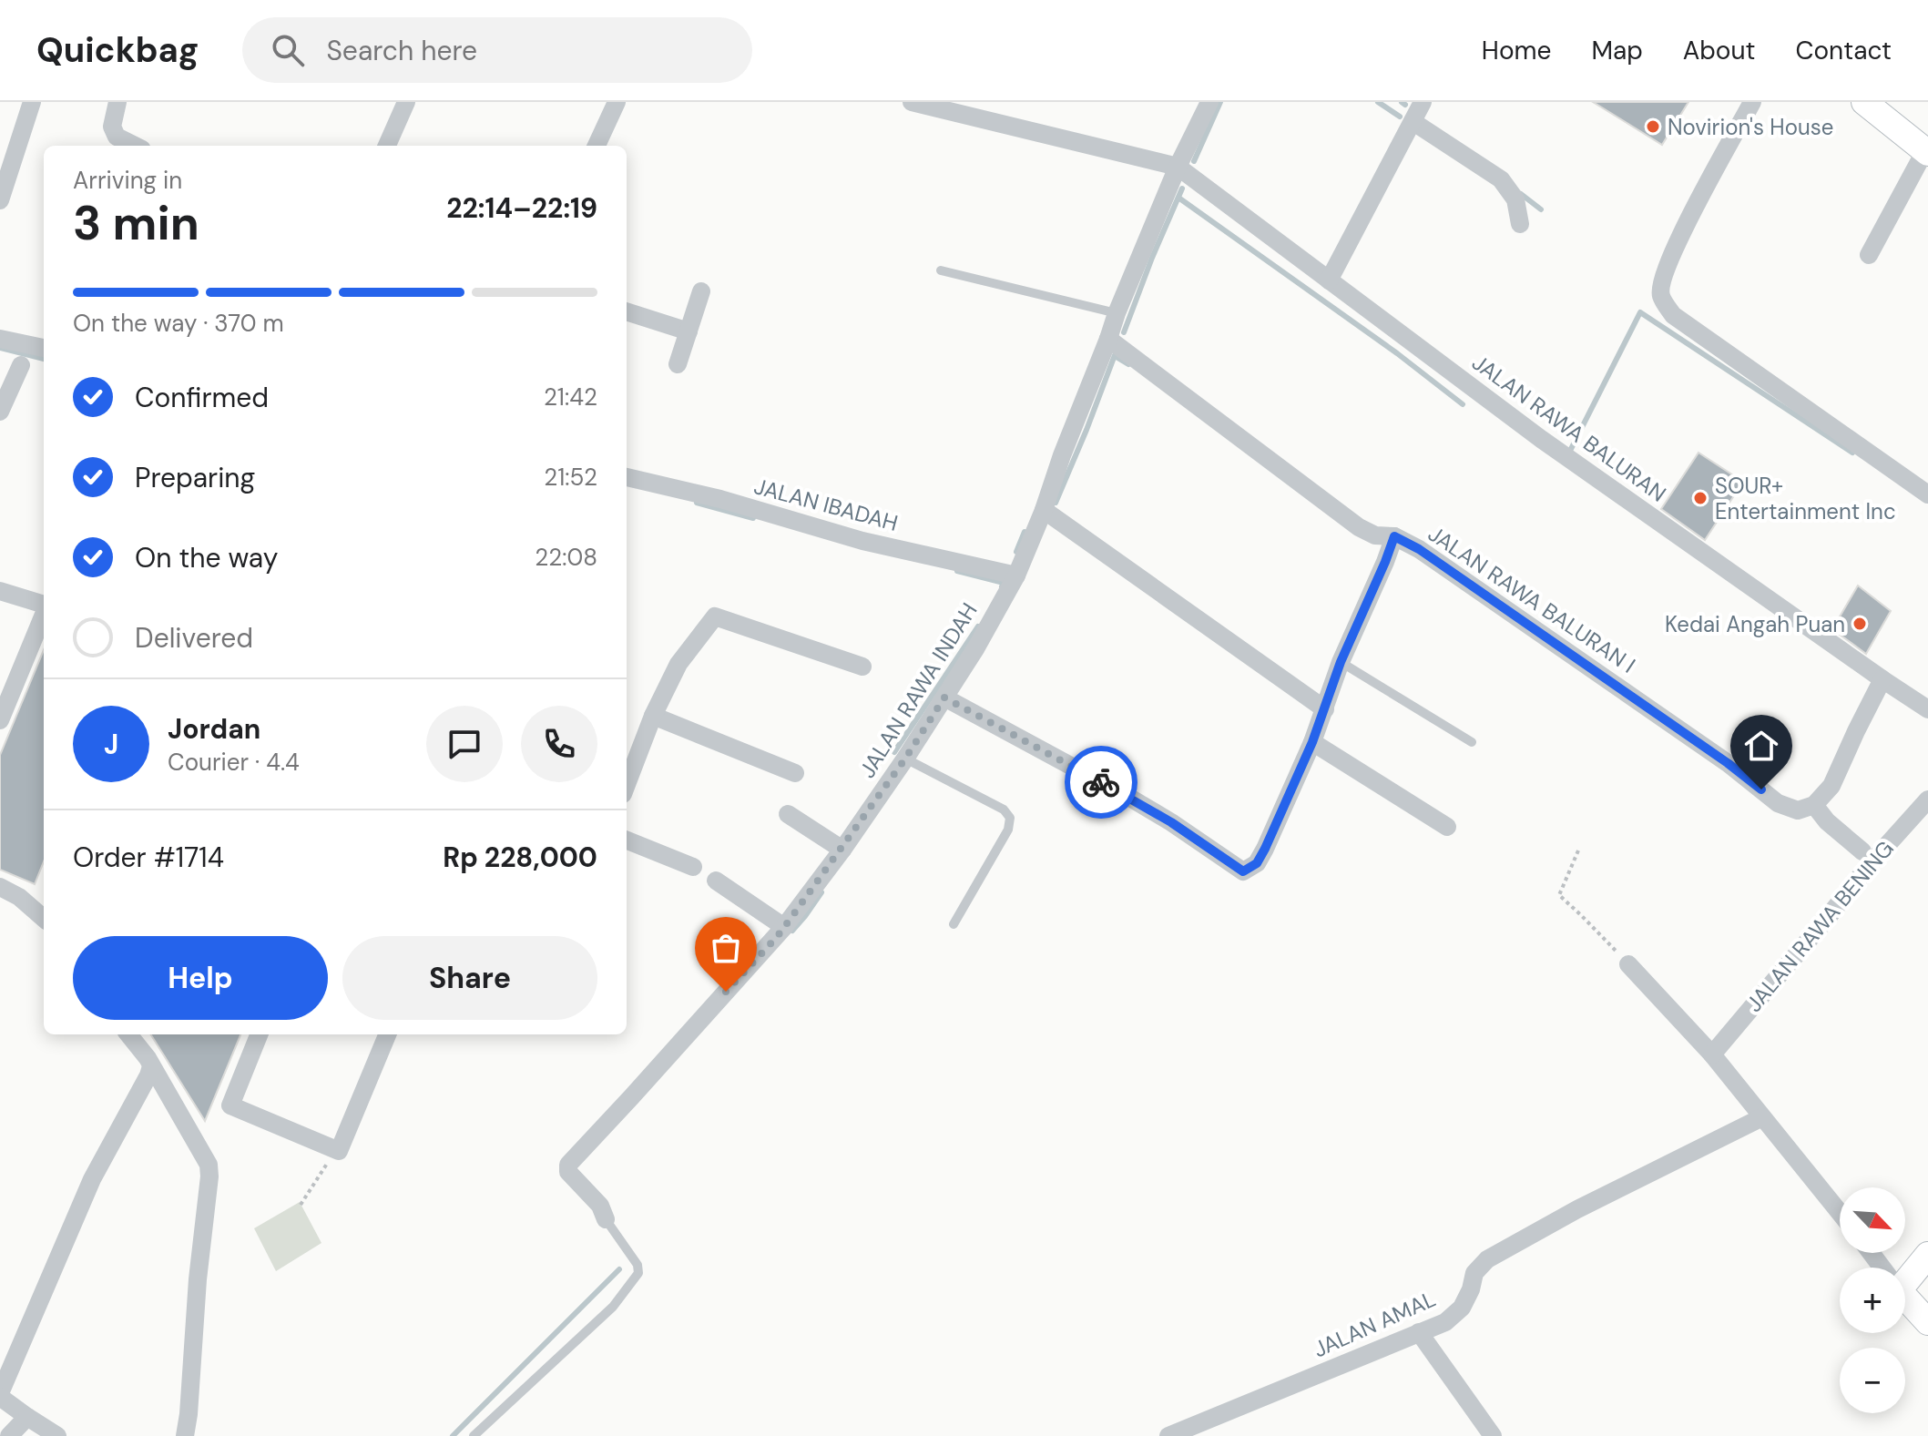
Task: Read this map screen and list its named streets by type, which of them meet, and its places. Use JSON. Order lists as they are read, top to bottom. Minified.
{"streets":{"street":["JALAN RAWA BALURAN","JALAN IBADAH","JALAN RAWA BALURAN I","JALAN RAWA INDAH","JALAN RAWA BENING","JALAN AMAL"]},"crossings":[["JALAN RAWA BALURAN","JALAN RAWA INDAH"],["JALAN IBADAH","JALAN RAWA INDAH"],["JALAN RAWA BALURAN I","JALAN RAWA INDAH"]],"places":["Novirion's House","SOUR+ Entertainment Inc","Kedai Angah Puan"],"north":"bottom right","page":{"header":"Quickbag","search":"Search here","nav":["Home","Map","About","Contact"],"heading":["3 min","Arriving in","22:14–22:19"],"panel":["Jordan","Courier · 4.4","Order #1714","Rp 228,000"],"bar":"On the way · 370 m","list":[["Confirmed","21:42"],["Preparing","21:52"],["On the way","22:08"],"Delivered"],"round":"J","buttons":["Help","Share"],"map_buttons":["+","−"]}}
